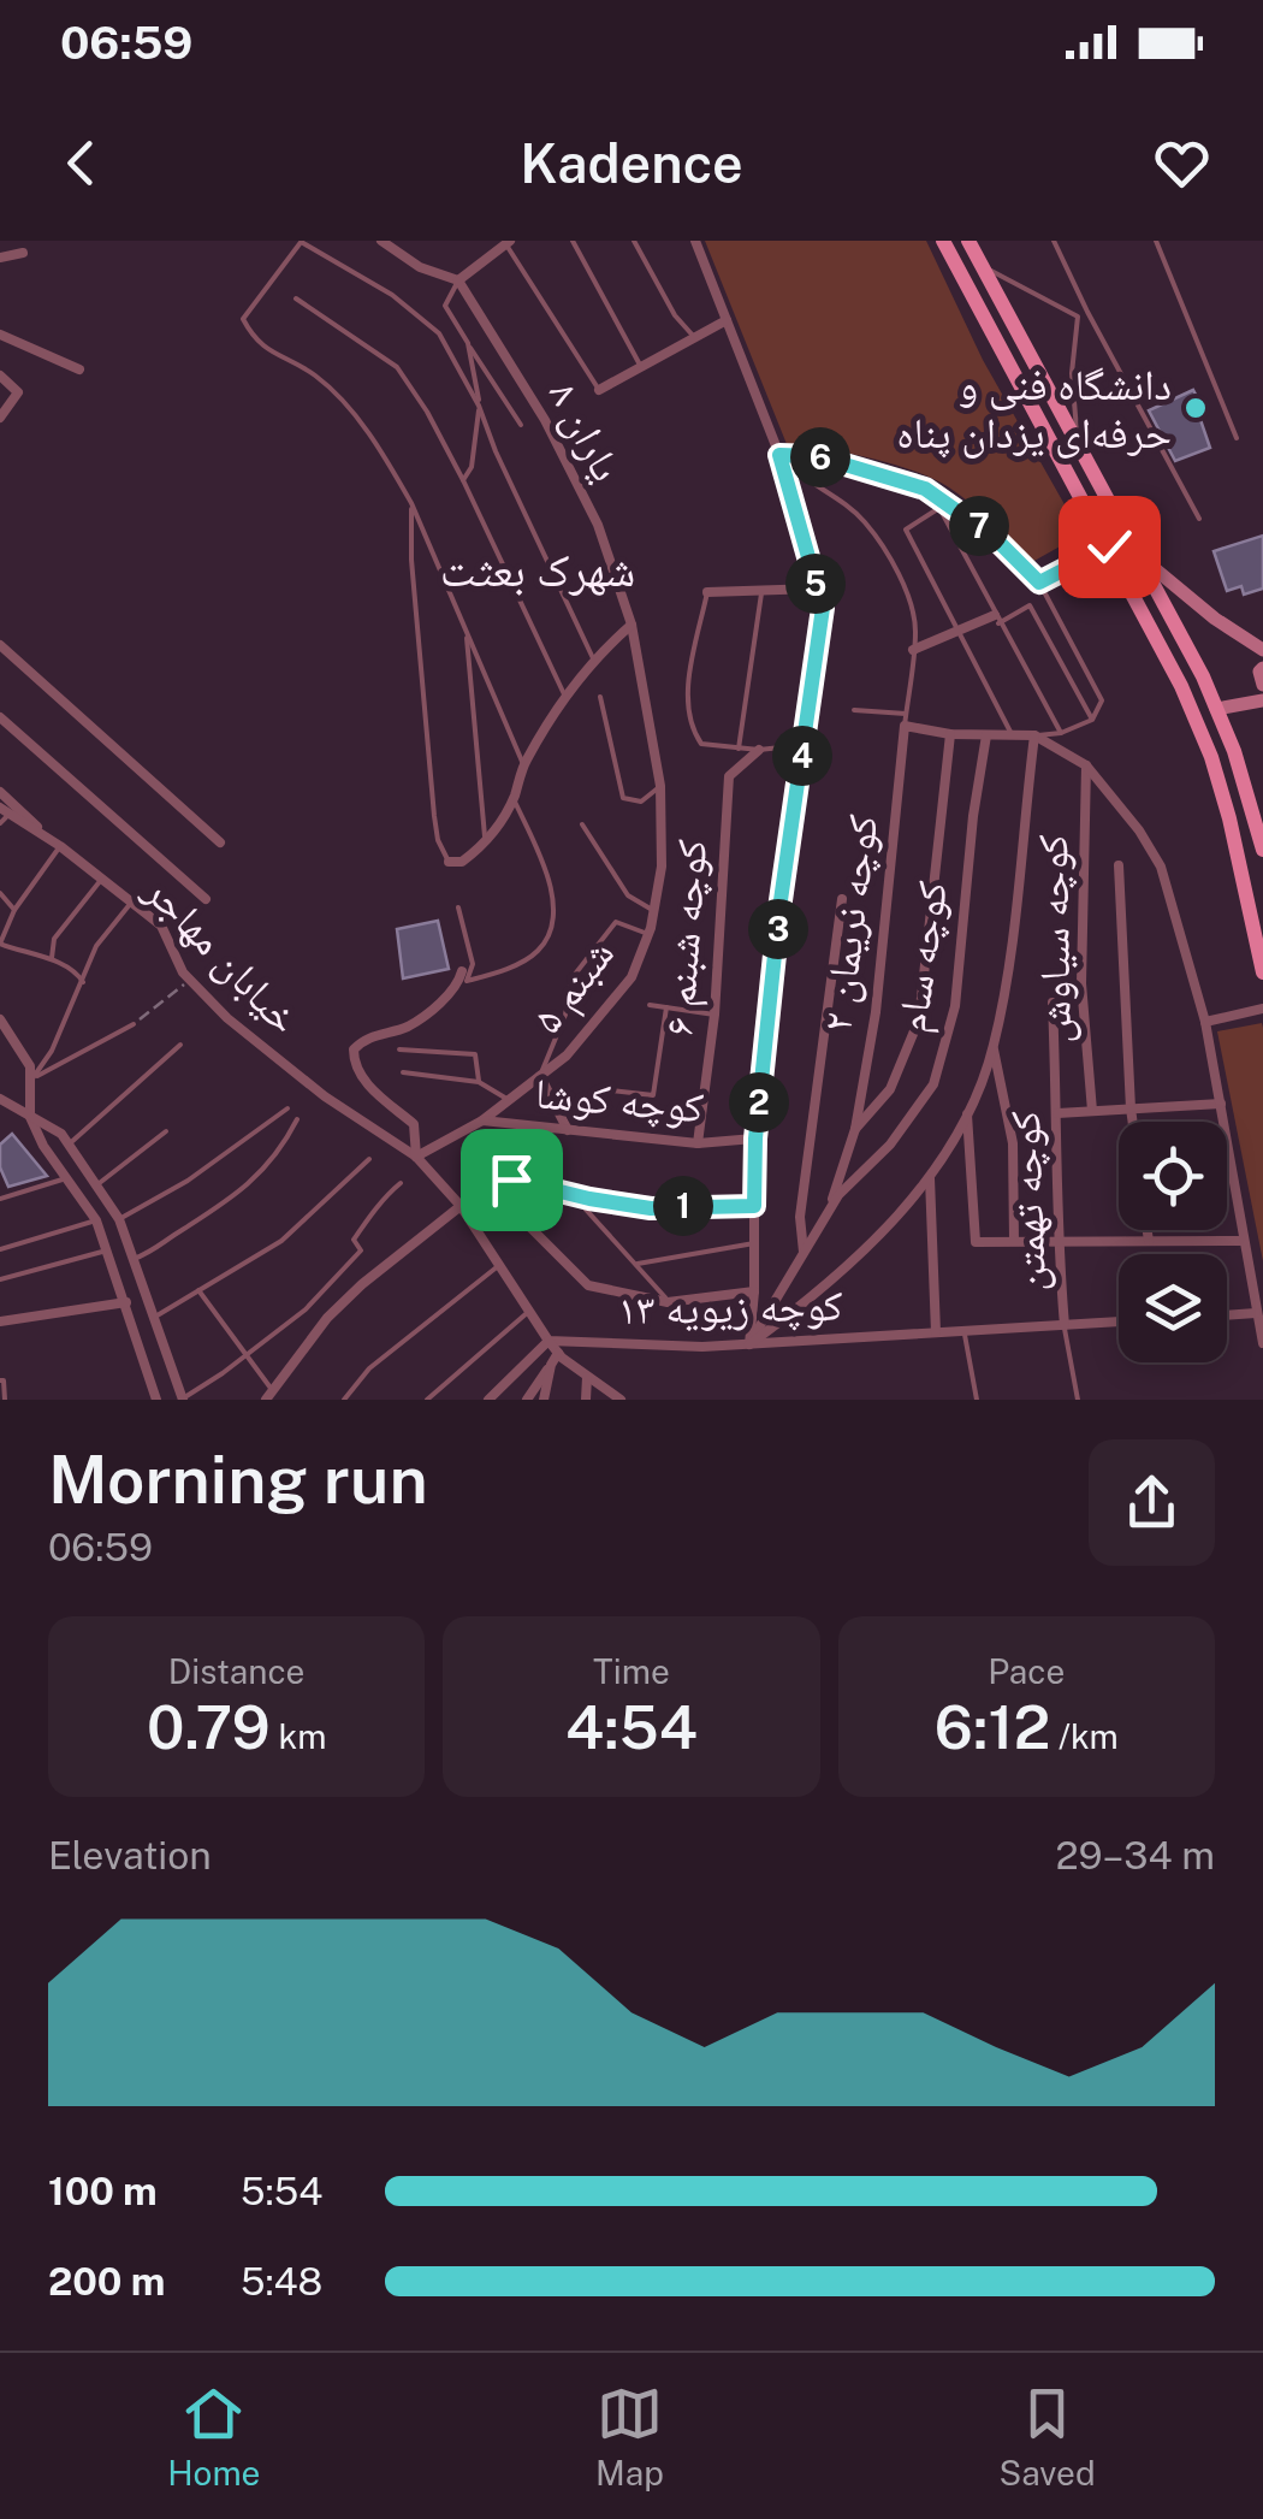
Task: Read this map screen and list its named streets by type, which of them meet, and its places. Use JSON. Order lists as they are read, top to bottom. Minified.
{"streets":{"street":["یاران ۸","کوچه نریمان ۲","کوچه شبنم ۶","کوچه سیاوش","خیابان مهاجر","کوچه سام","شبنم ۵","کوچه کوشا","کوچه تهمتن","کوچه زیویه ۱۳"]},"crossings":[["یاران ۸","شبنم ۵"],["کوچه شبنم ۶","کوچه کوشا"],["خیابان مهاجر","کوچه کوشا"],["کوچه سام","کوچه زیویه ۱۳"],["شبنم ۵","کوچه کوشا"],["کوچه تهمتن","کوچه زیویه ۱۳"]],"districts":["شهرک بعثت"],"places":["دانشگاه فنی و حرفه‌ای یزدان پناه"],"page":{"status":"06:59","header":"Kadence","pins":["6","7","5","4","3","2","1"],"heading":["Morning run","06:59"],"stats":[["Distance","0.79 km"],["Time","4:54"],["Pace","6:12 /km"]],"chart":["Elevation","29–34 m"],"list":[{"name":"100 m","note":"5:54"},{"name":"200 m","note":"5:48"}],"tabs":["Home","Map","Saved"]}}
